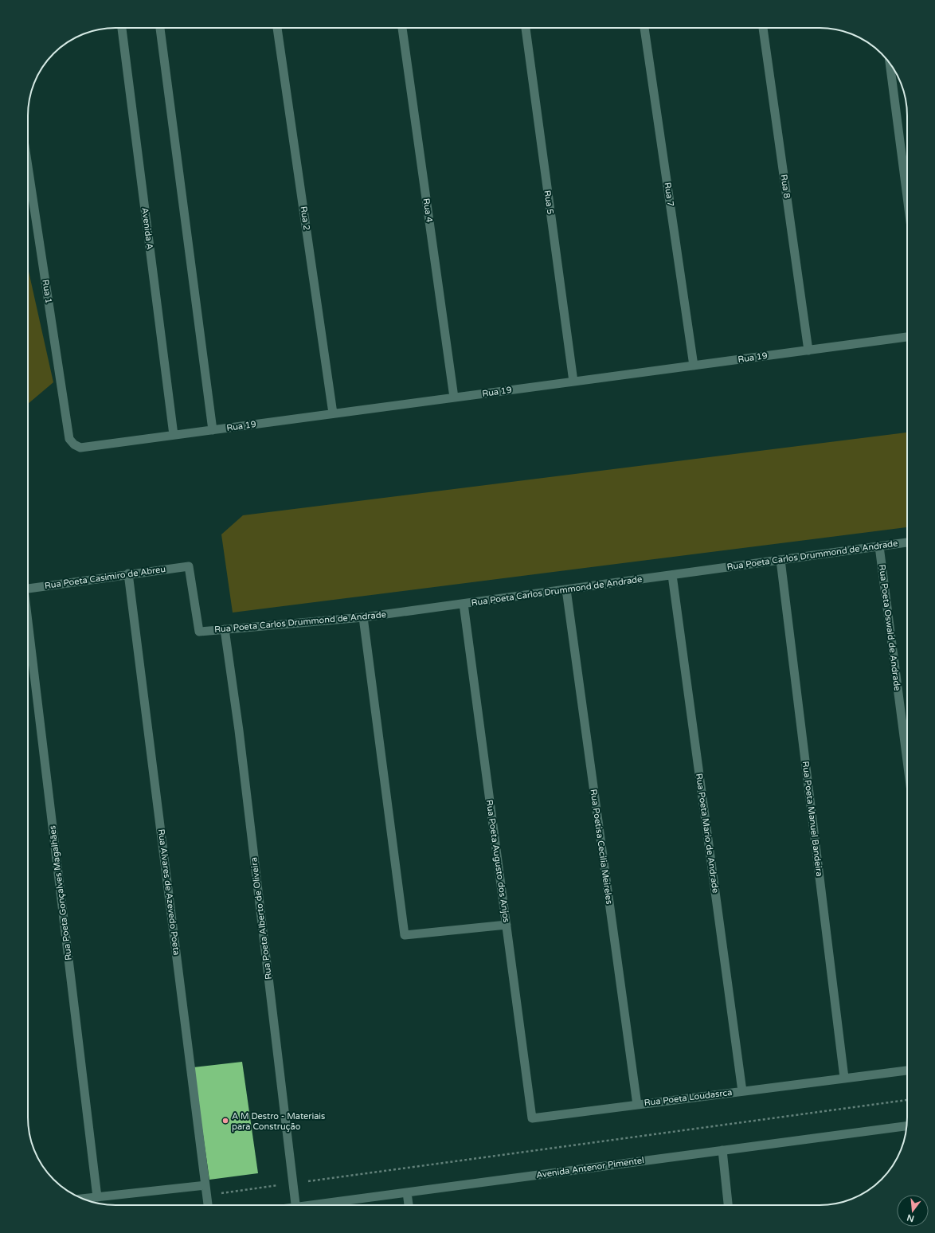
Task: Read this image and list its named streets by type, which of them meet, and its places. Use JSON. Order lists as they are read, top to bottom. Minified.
{"streets":{"street":["Rua 8","Rua 7","Rua 5","Rua 4","Rua 2","Avenida A","Rua 1","Rua 19","Rua Poeta Carlos Drummond de Andrade","Rua Poeta Casimiro de Abreu","Rua Poeta Oswald de Andrade","Rua Poeta Manuel Bandeira","Rua Poeta Mario de Andrade","Rua Poetisa Cecilia Meireles","Rua Poeta Augusto dos Anjos","Rua Alvares de Azevedo Poeta","Rua Poeta Gonçalves Magalhães","Rua Poeta Alberto de Oliveira","Rua Poeta Loudasrca","Avenida Antenor Pimentel"]},"crossings":[["Rua 8","Rua 19"],["Rua 7","Rua 19"],["Rua 5","Rua 19"],["Rua 4","Rua 19"],["Rua 2","Rua 19"],["Avenida A","Rua 19"],["Rua 1","Rua 19"],["Rua Poeta Carlos Drummond de Andrade","Rua Poeta Casimiro de Abreu"],["Rua Poeta Carlos Drummond de Andrade","Rua Poeta Oswald de Andrade"],["Rua Poeta Carlos Drummond de Andrade","Rua Poeta Manuel Bandeira"],["Rua Poeta Carlos Drummond de Andrade","Rua Poeta Mario de Andrade"],["Rua Poeta Carlos Drummond de Andrade","Rua Poetisa Cecilia Meireles"],["Rua Poeta Carlos Drummond de Andrade","Rua Poeta Augusto dos Anjos"],["Rua Poeta Carlos Drummond de Andrade","Rua Poeta Alberto de Oliveira"],["Rua Poeta Casimiro de Abreu","Rua Alvares de Azevedo Poeta"],["Rua Poeta Manuel Bandeira","Rua Poeta Loudasrca"],["Rua Poeta Mario de Andrade","Rua Poeta Loudasrca"],["Rua Poetisa Cecilia Meireles","Rua Poeta Loudasrca"],["Rua Poeta Augusto dos Anjos","Rua Poeta Loudasrca"]],"places":["A M Destro - Materiais para Construção"],"north":"bottom"}
